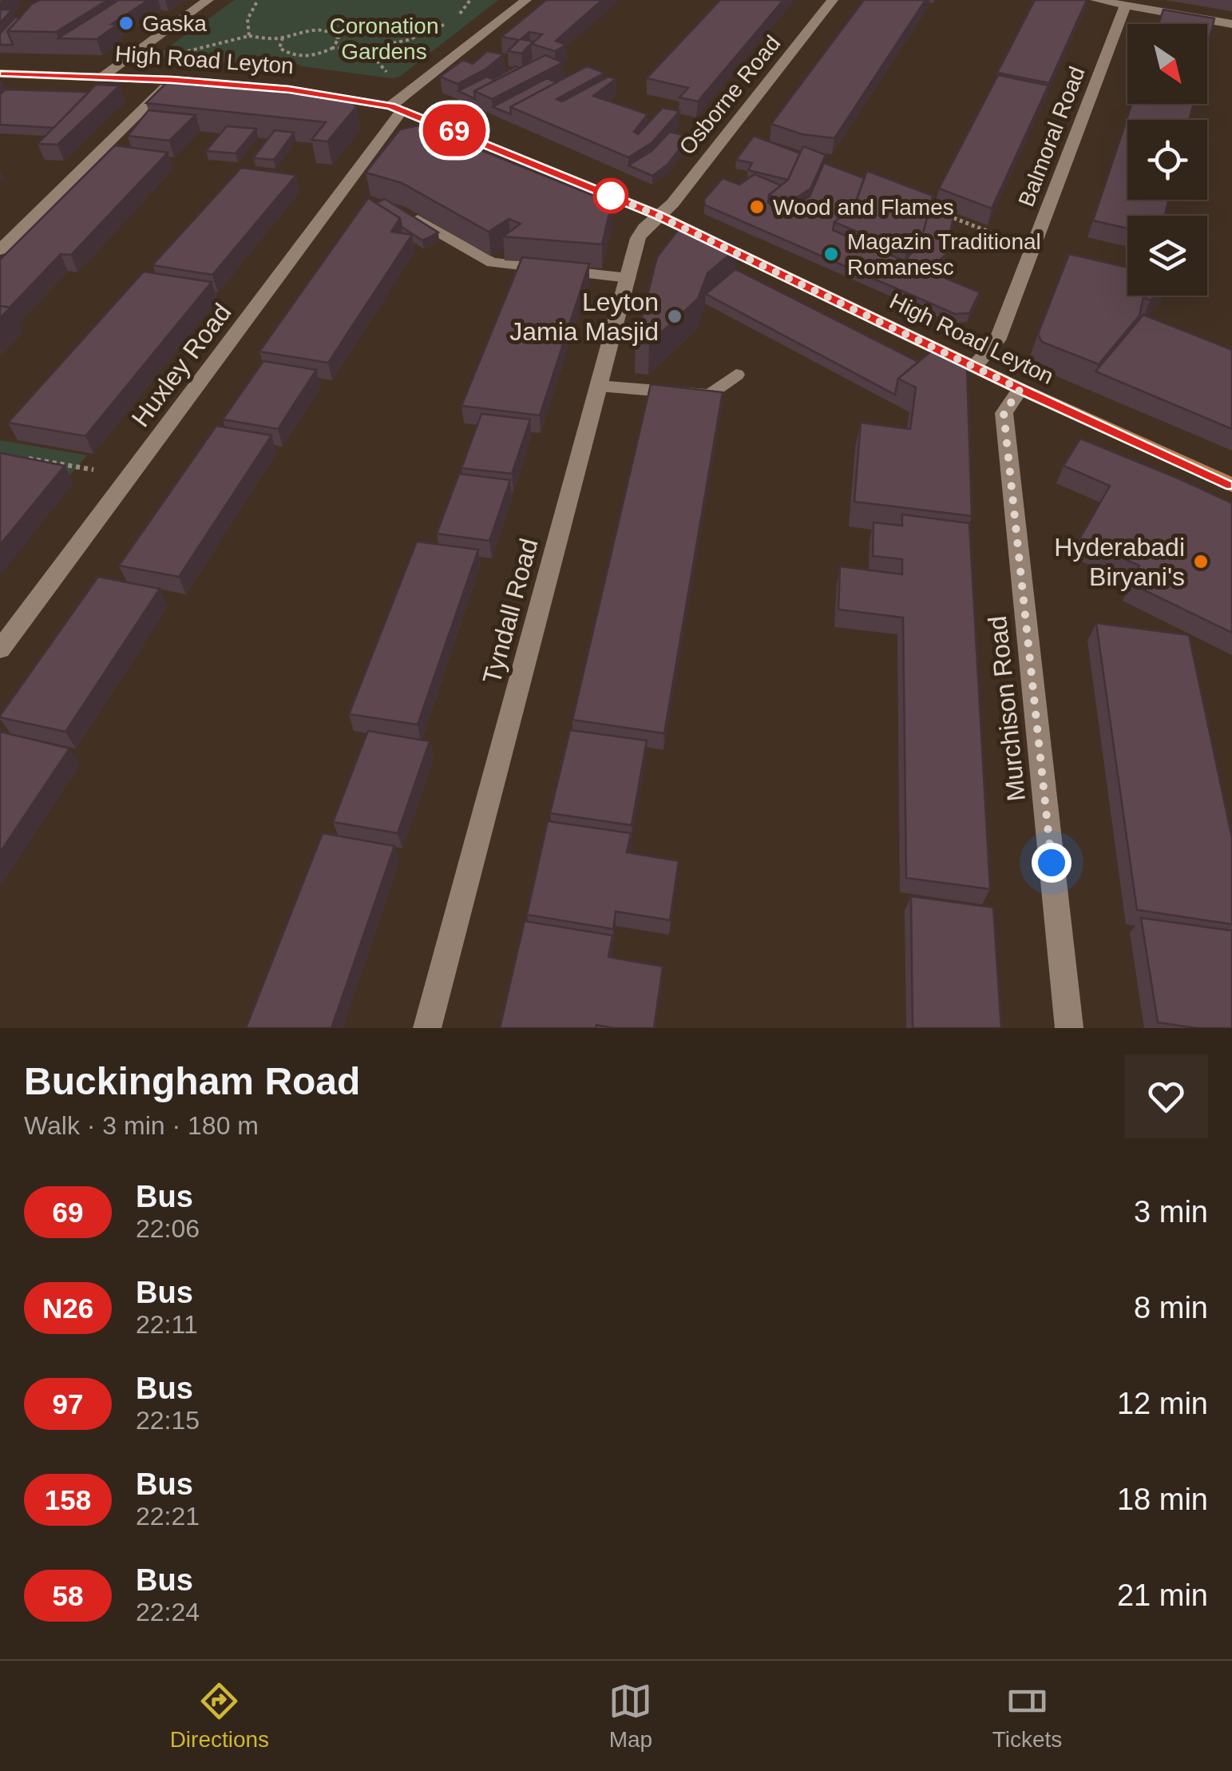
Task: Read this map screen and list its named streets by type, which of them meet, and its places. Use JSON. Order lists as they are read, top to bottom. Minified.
{"streets":{"main road":["High Road Leyton"],"street":["Osborne Road","Balmoral Road","Huxley Road","Tyndall Road","Murchison Road"]},"crossings":[["High Road Leyton","Osborne Road"],["High Road Leyton","Balmoral Road"],["High Road Leyton","Huxley Road"],["High Road Leyton","Tyndall Road"],["High Road Leyton","Murchison Road"],["Osborne Road","Tyndall Road"]],"parks":["Coronation Gardens"],"places":["Gaska","Wood and Flames","Magazin Traditional Romanesc","Leyton Jamia Masjid","Hyderabadi Biryani's"],"lines":["bus line 69"],"north":"bottom right","page":{"on_map":"69","heading":["Buckingham Road","Walk · 3 min · 180 m"],"list":[{"mark":"69","name":"Bus","note":"22:06","value":"3 min"},{"mark":"N26","name":"Bus","note":"22:11","value":"8 min"},{"mark":"97","name":"Bus","note":"22:15","value":"12 min"},{"mark":"158","name":"Bus","note":"22:21","value":"18 min"},{"mark":"58","name":"Bus","note":"22:24","value":"21 min"}],"tabs":["Directions","Map","Tickets"]}}
